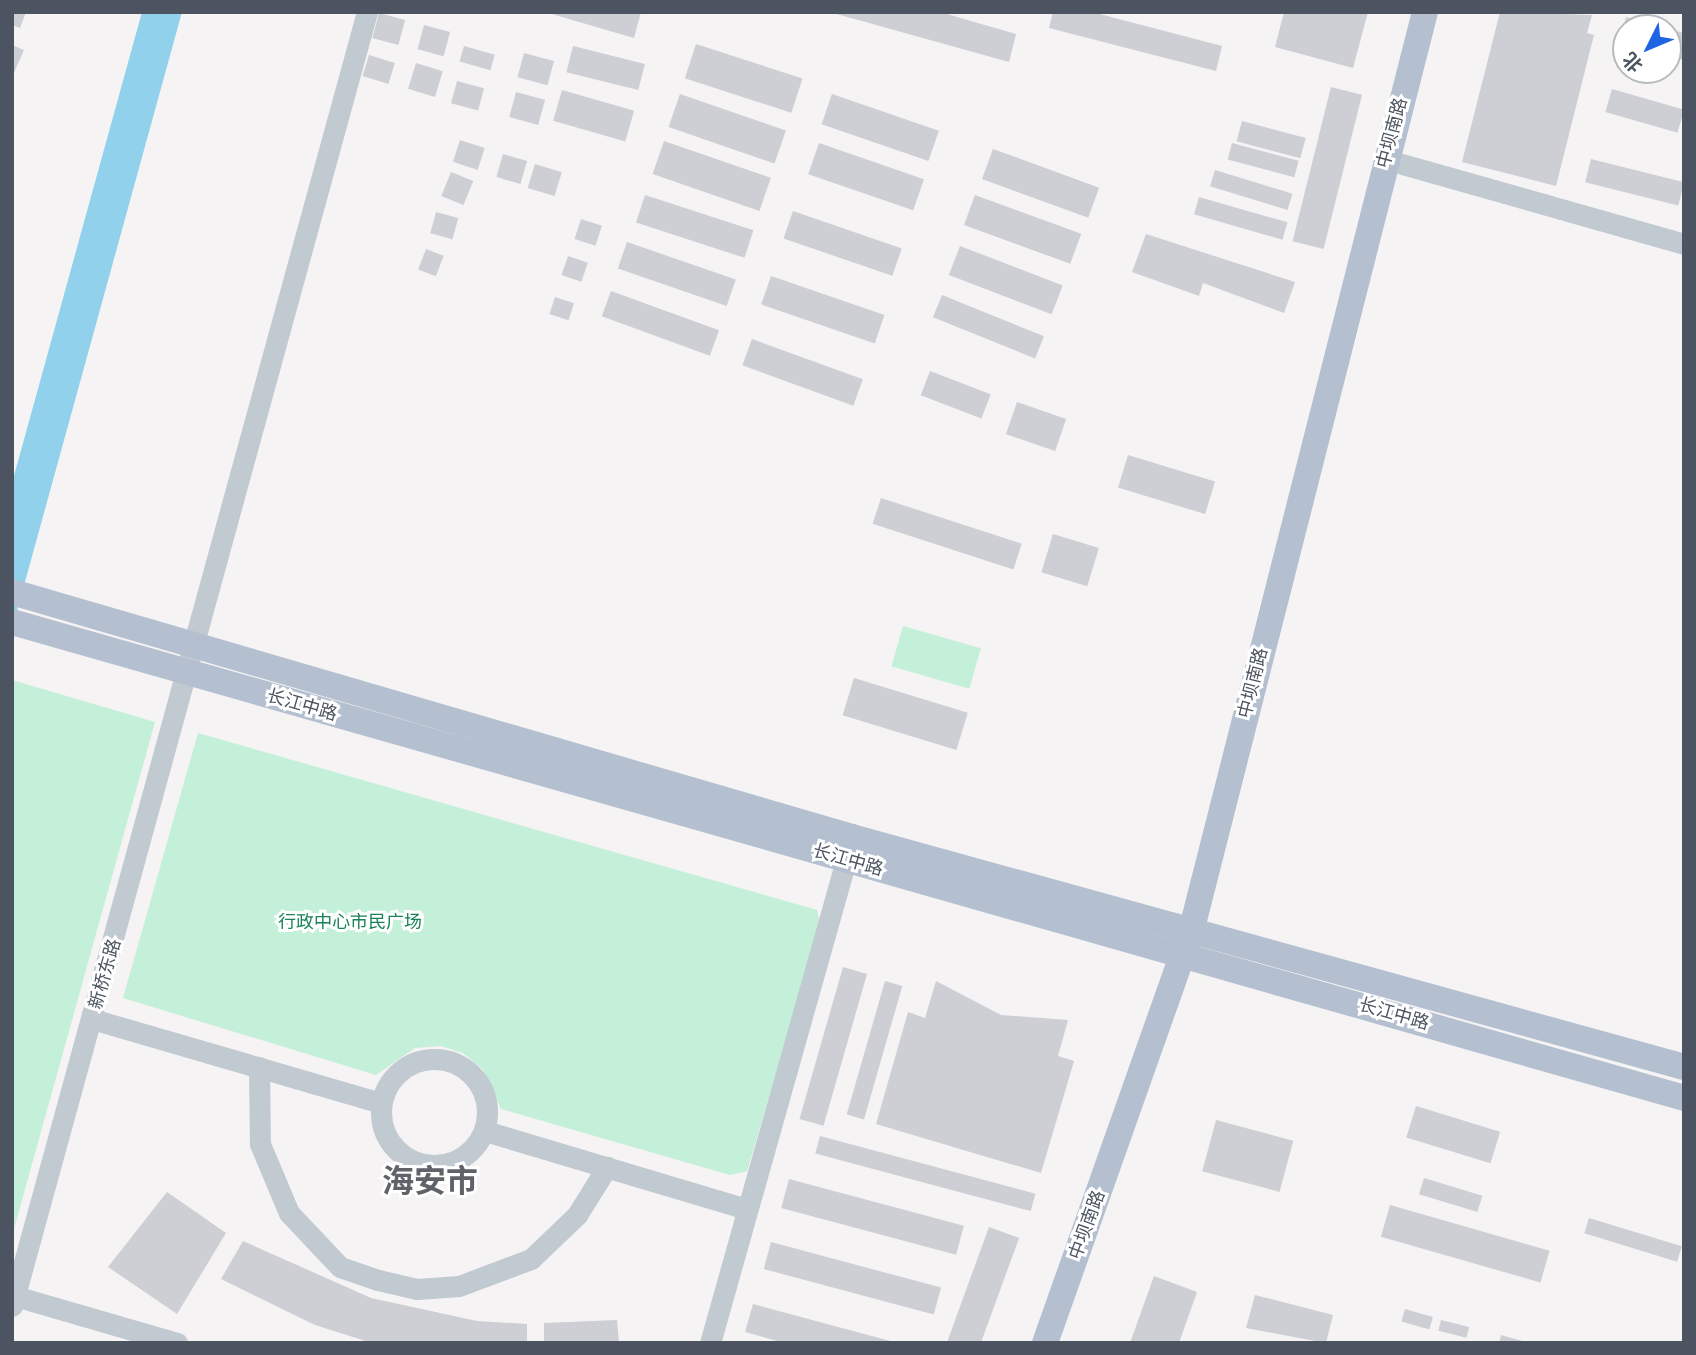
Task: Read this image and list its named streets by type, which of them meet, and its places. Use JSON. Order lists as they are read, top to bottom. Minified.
{"streets":{"main road":["中坝南路","长江中路"],"street":["新桥东路"]},"crossings":[["中坝南路","长江中路"],["长江中路","新桥东路"]],"districts":["海安市"],"parks":["行政中心市民广场"],"north":"bottom left"}
